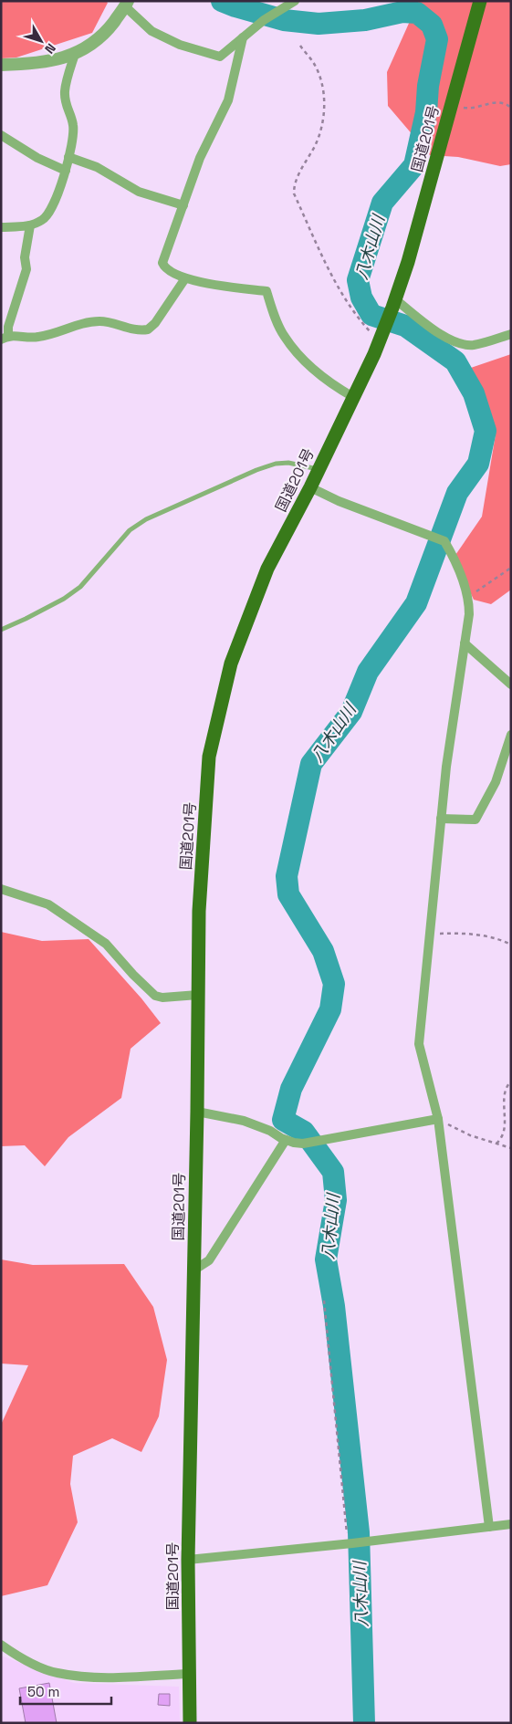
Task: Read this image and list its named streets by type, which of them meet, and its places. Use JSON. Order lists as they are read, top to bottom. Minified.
{"streets":{"highway":["国道201号"]},"water":["八木山川"],"scale_bar":"50 m","north":"bottom right"}
